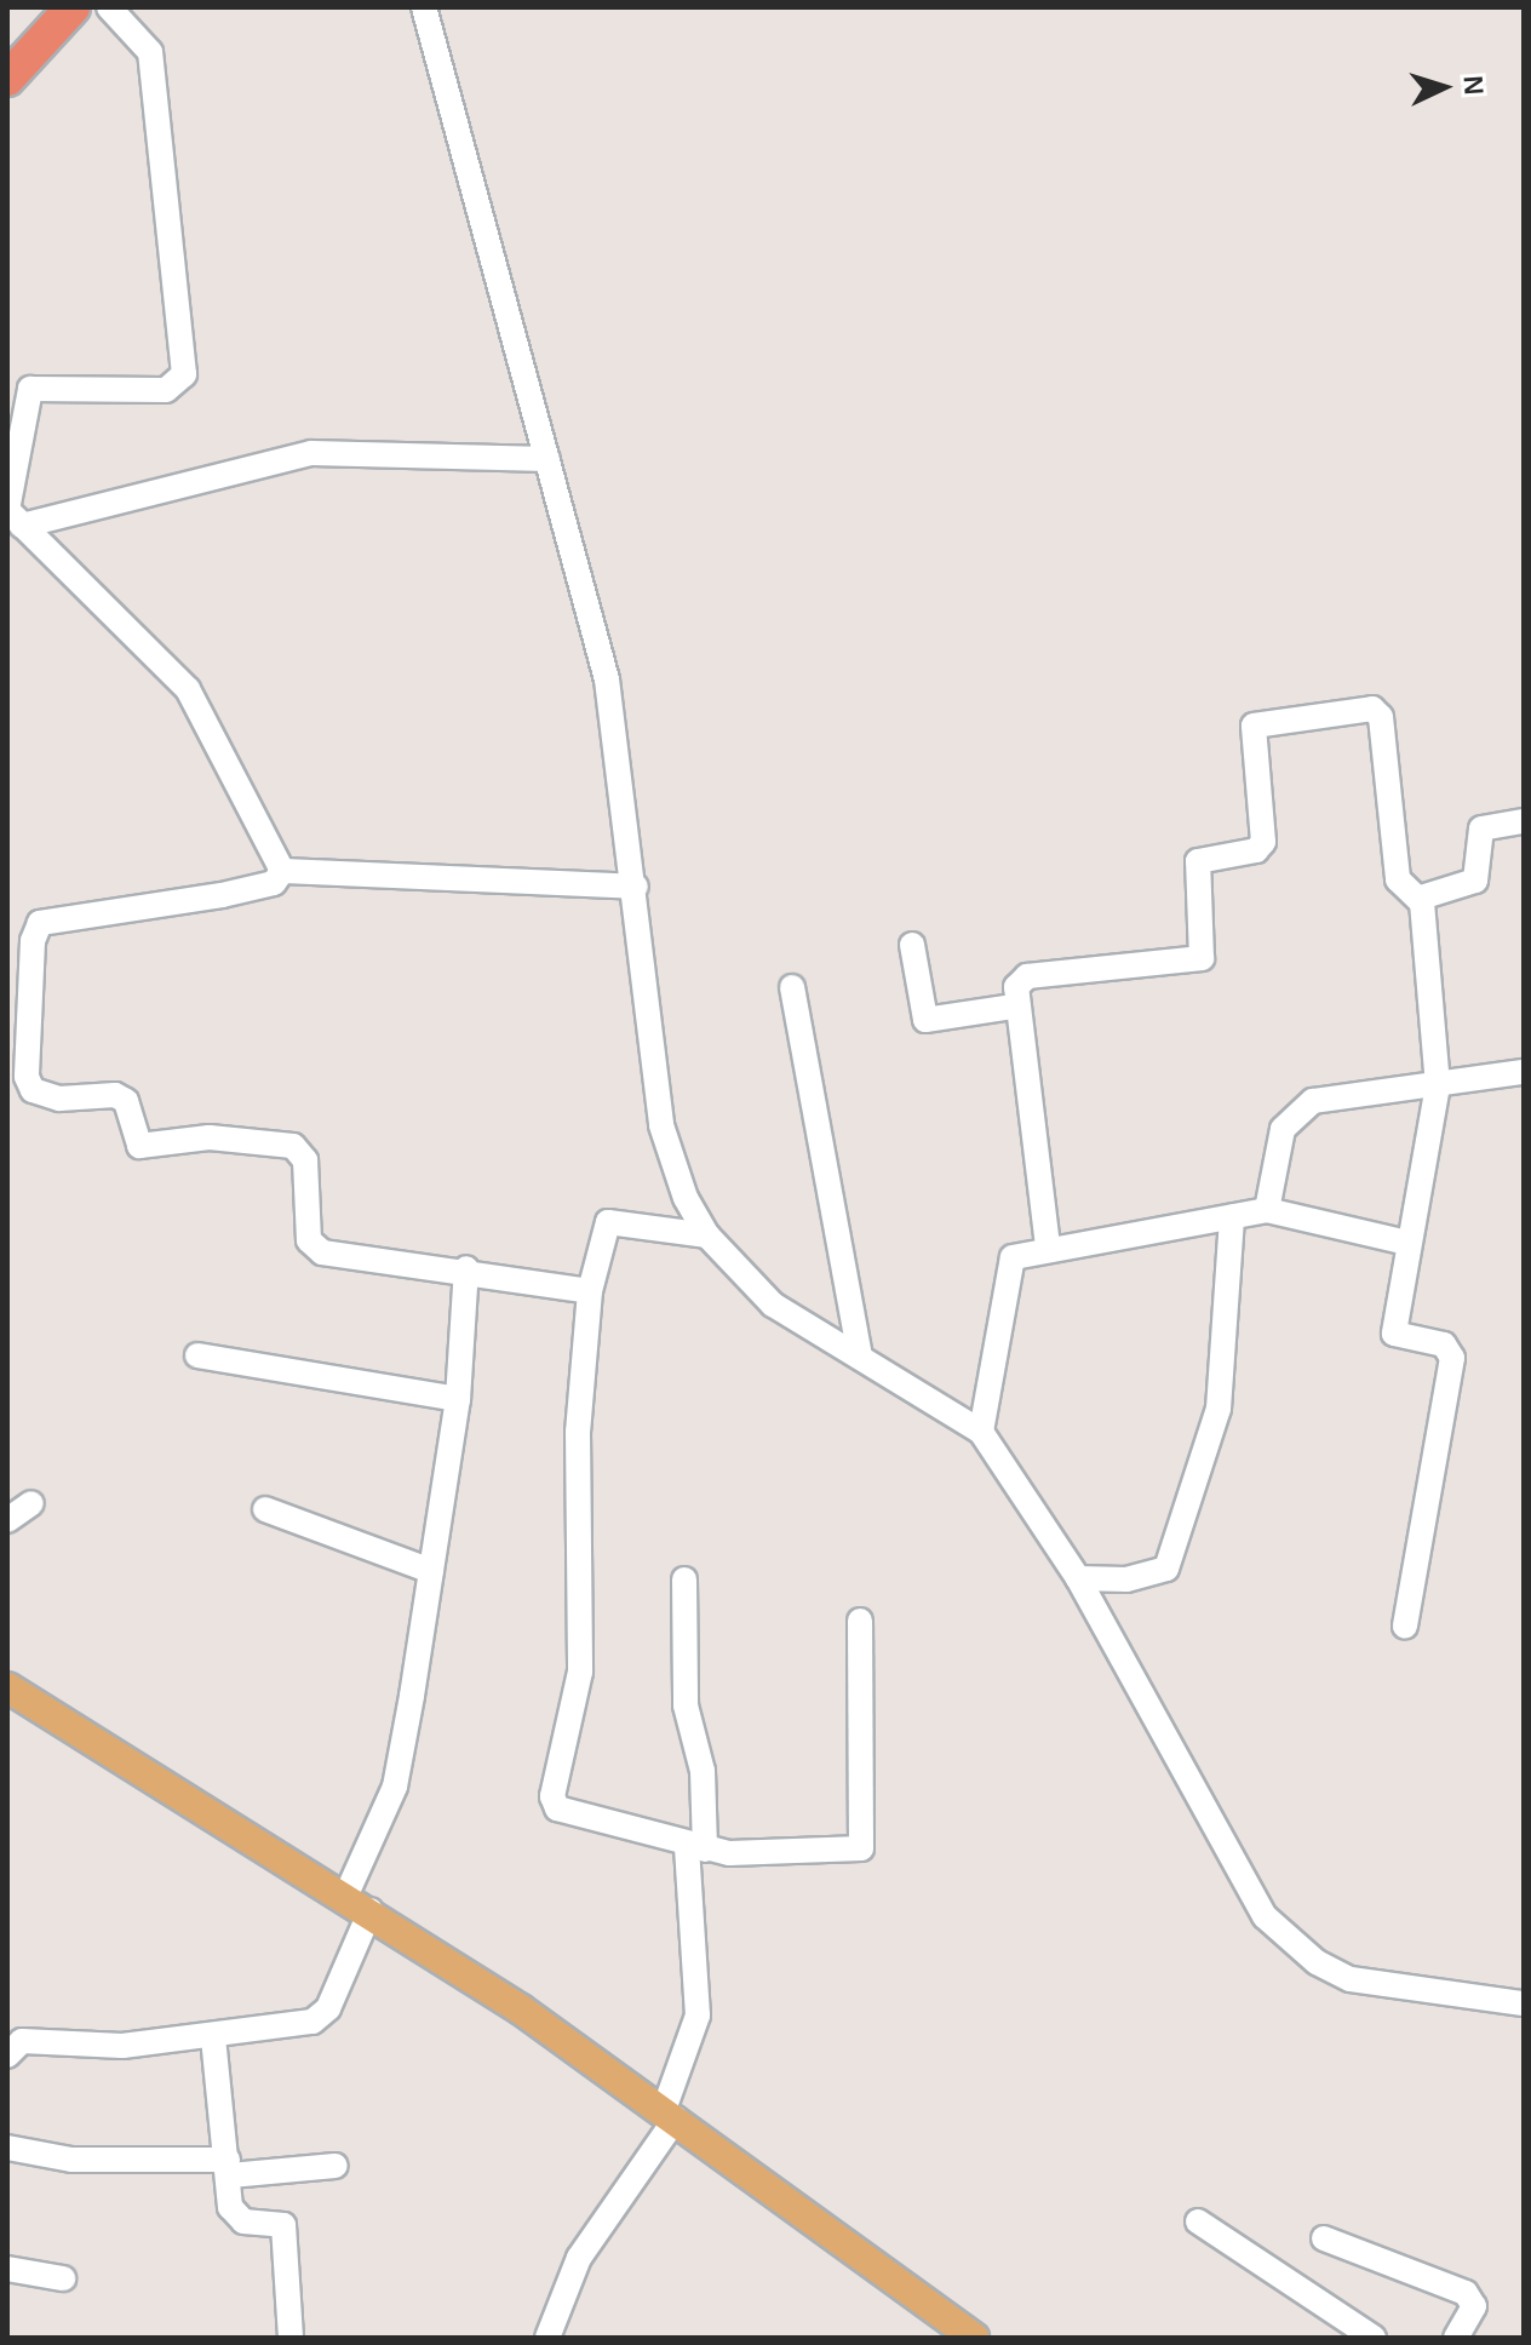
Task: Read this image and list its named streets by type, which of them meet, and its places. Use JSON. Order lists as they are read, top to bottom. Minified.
{"north":"right"}
